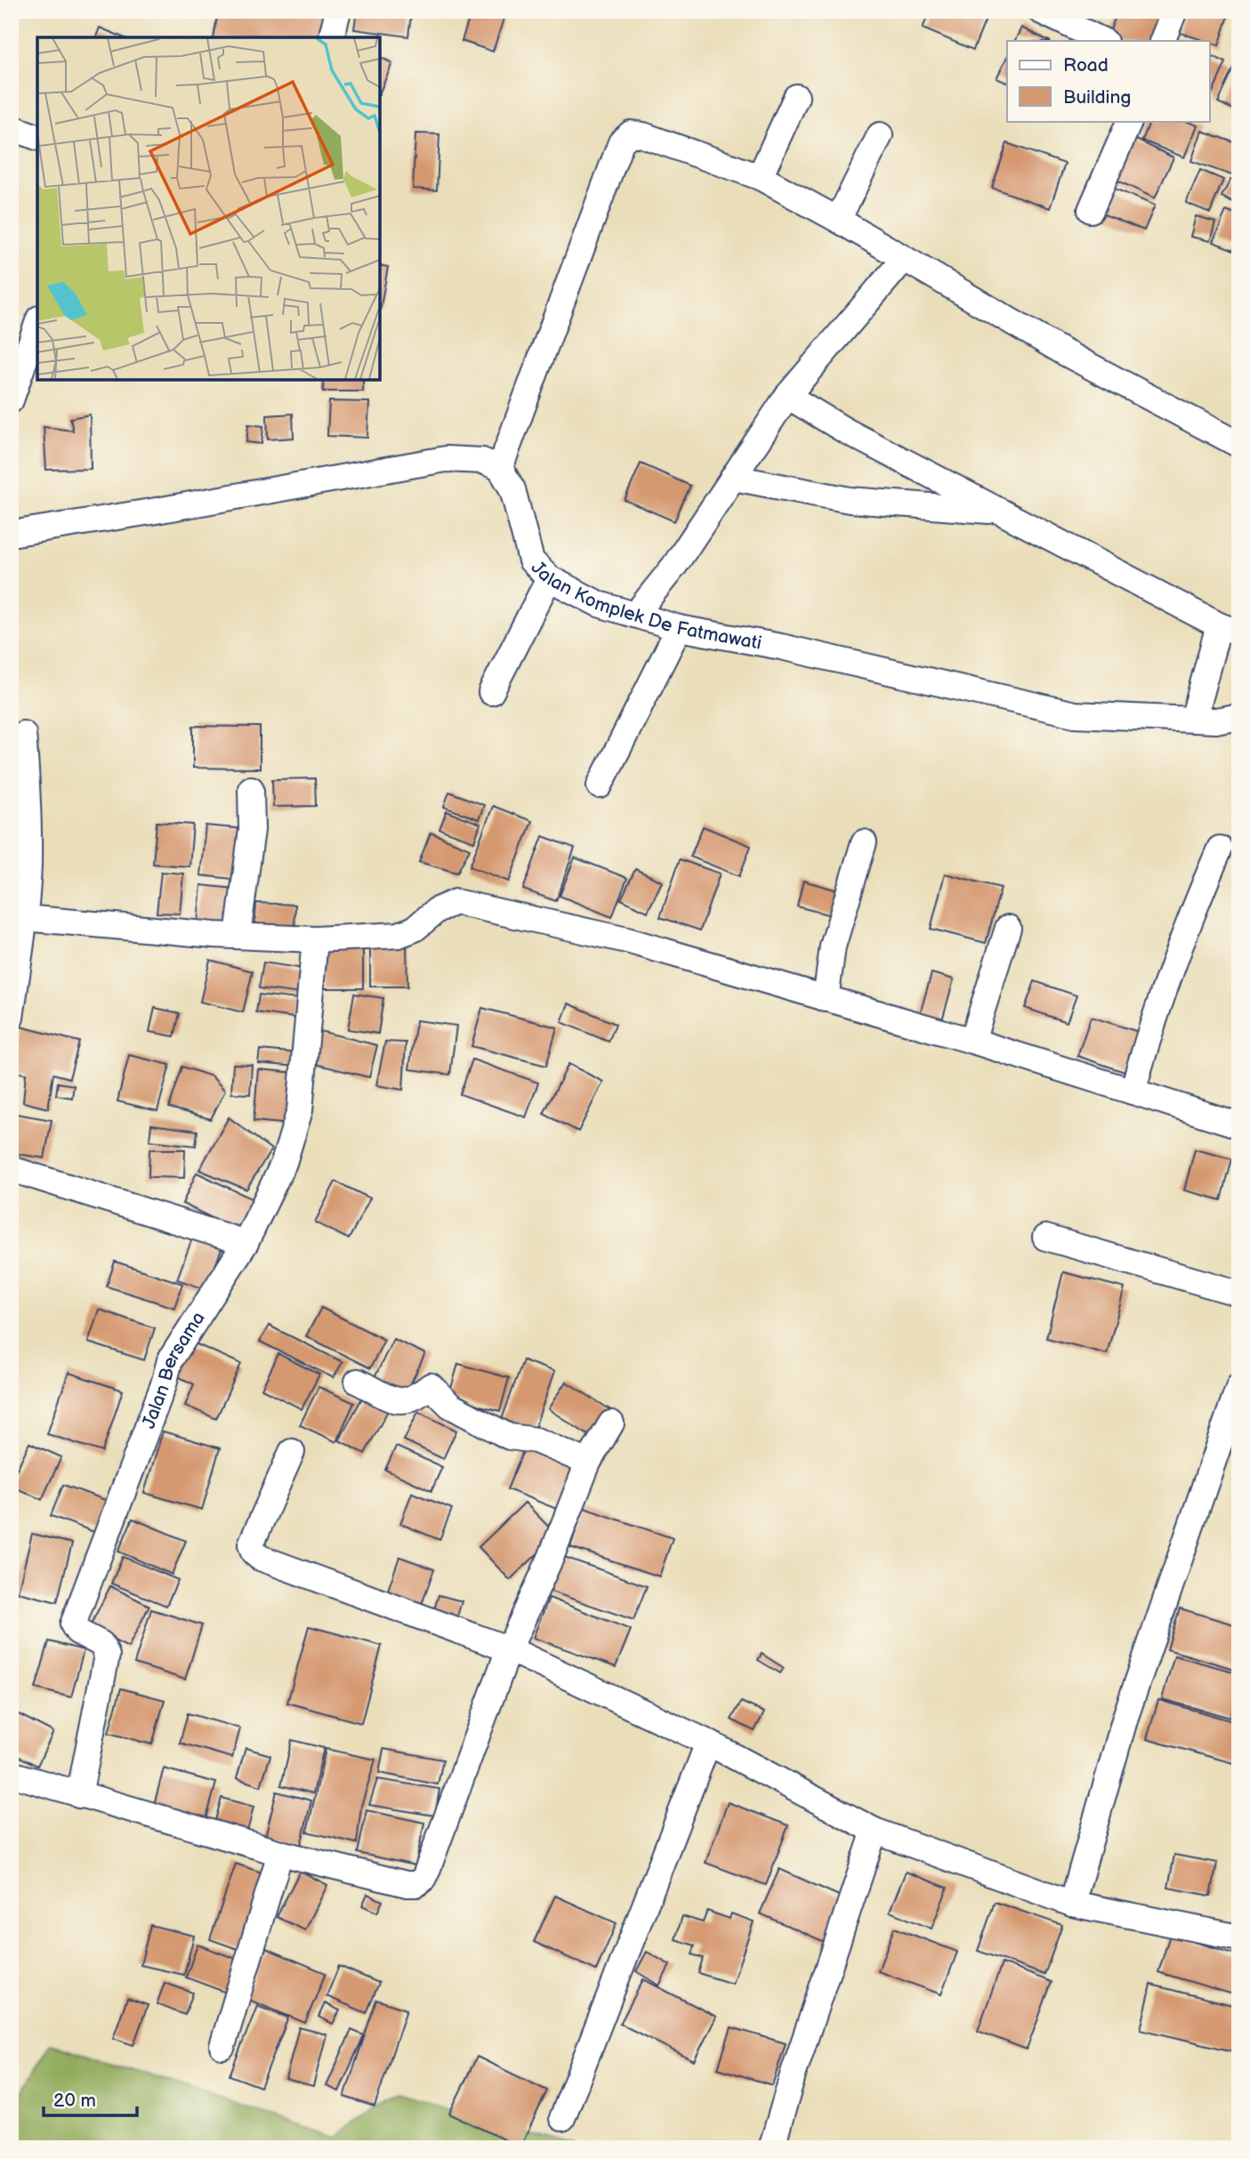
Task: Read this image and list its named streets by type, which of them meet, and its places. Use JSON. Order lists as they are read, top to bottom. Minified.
{"streets":{"street":["Jalan Komplek De Fatmawati","Jalan Bersama"]},"legend":["Road","Building"],"scale_bar":"20 m"}
